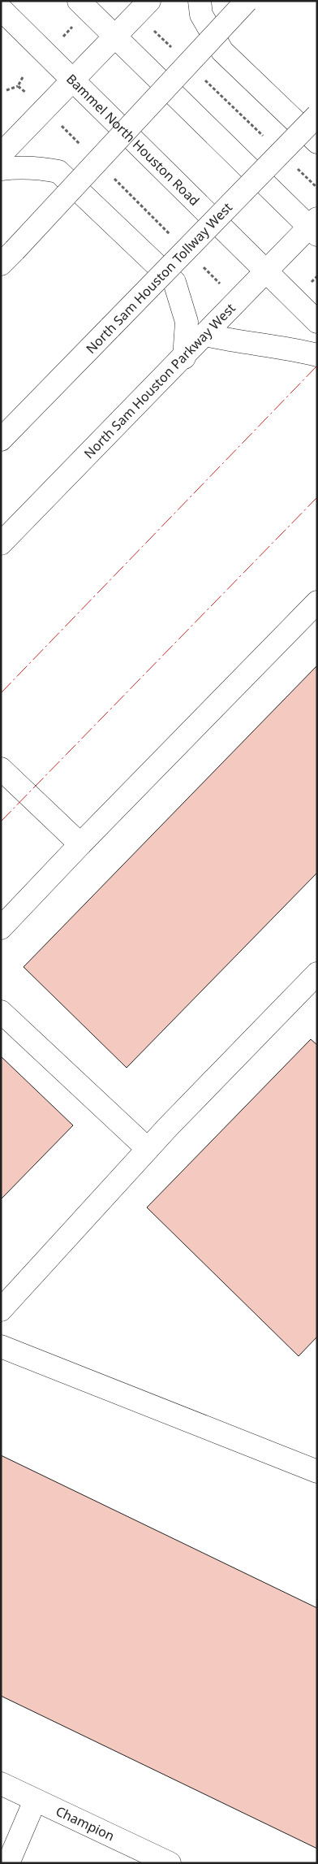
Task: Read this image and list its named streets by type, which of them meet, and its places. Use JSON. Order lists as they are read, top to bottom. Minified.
{"streets":{"main road":["Bammel North Houston Road","North Sam Houston Tollway West","North Sam Houston Parkway West","Champion"]},"crossings":[["Bammel North Houston Road","North Sam Houston Parkway West"]]}
